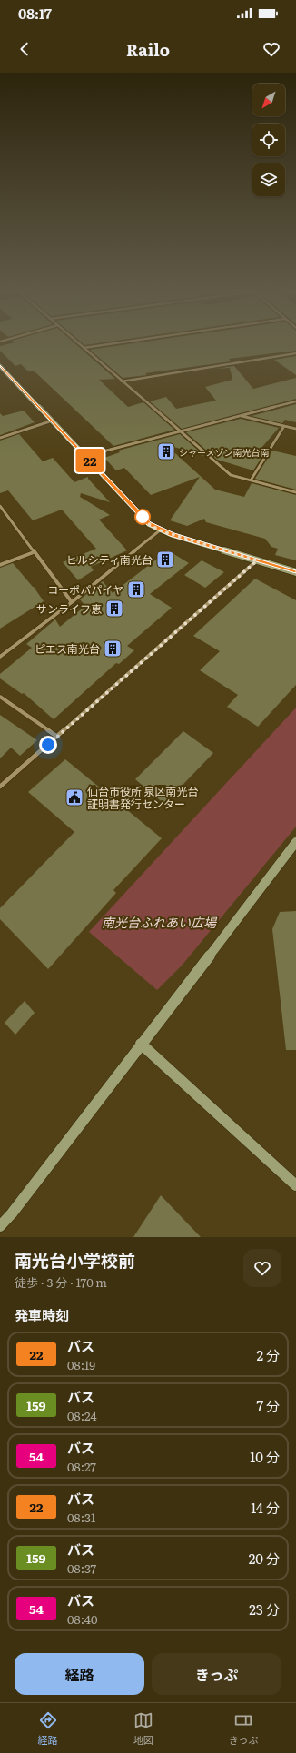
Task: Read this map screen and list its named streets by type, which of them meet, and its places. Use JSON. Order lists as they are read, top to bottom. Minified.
{"parks":["南光台ふれあい広場"],"places":{"building":["シャーメゾン南光台南","ヒルシティ南光台","コーポパパイヤ","サンライフ恵","ピエス南光台"],"public building":["仙台市役所 泉区南光台 証明書発行センター"]},"lines":["bus line 22"],"north":"bottom left","page":{"status":"08:17","header":"Railo","on_map":"22","heading":[["南光台小学校前","徒歩 · 3 分 · 170 m"],"発車時刻"],"list":[{"mark":"22","name":"バス","note":"08:19","value":"2 分"},{"mark":"159","name":"バス","note":"08:24","value":"7 分"},{"mark":"54","name":"バス","note":"08:27","value":"10 分"},{"mark":"22","name":"バス","note":"08:31","value":"14 分"},{"mark":"159","name":"バス","note":"08:37","value":"20 分"},{"mark":"54","name":"バス","note":"08:40","value":"23 分"}],"buttons":["経路","きっぷ"],"tabs":["経路","地図","きっぷ"]}}
